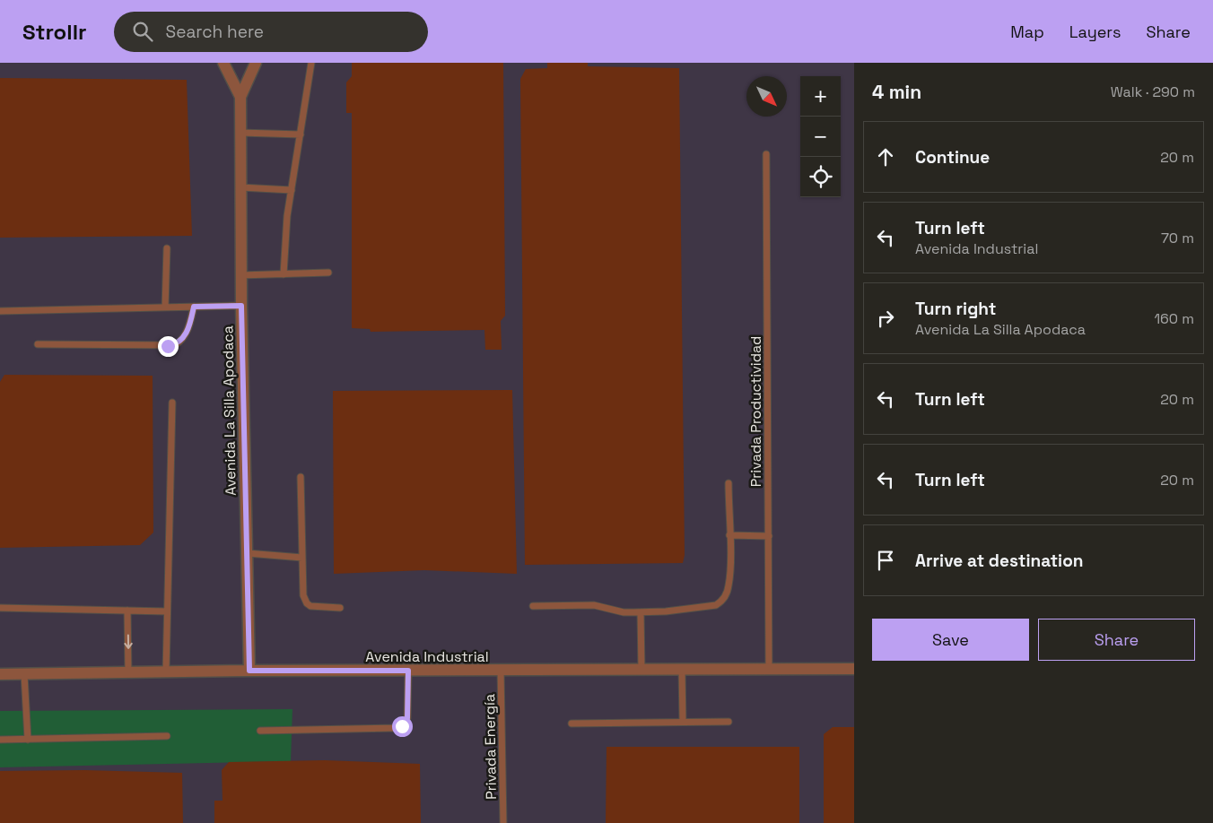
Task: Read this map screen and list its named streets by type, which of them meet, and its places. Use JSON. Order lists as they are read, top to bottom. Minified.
{"streets":{"street":["Avenida La Silla Apodaca","Avenida Industrial"],"lane":["Privada Productividad","Privada Energía"]},"crossings":[["Avenida La Silla Apodaca","Avenida Industrial"],["Privada Productividad","Avenida Industrial"],["Avenida Industrial","Privada Energía"]],"north":"bottom right","page":{"header":"Strollr","search":"Search here","nav":["Map","Layers","Share"],"heading":["4 min","Walk · 290 m"],"map_buttons":["+","−"],"list":[["Continue","20 m"],["Turn left","Avenida Industrial","70 m"],["Turn right","Avenida La Silla Apodaca","160 m"],["Turn left","20 m"],["Turn left","20 m"],"Arrive at destination"],"buttons":["Save","Share"]}}
